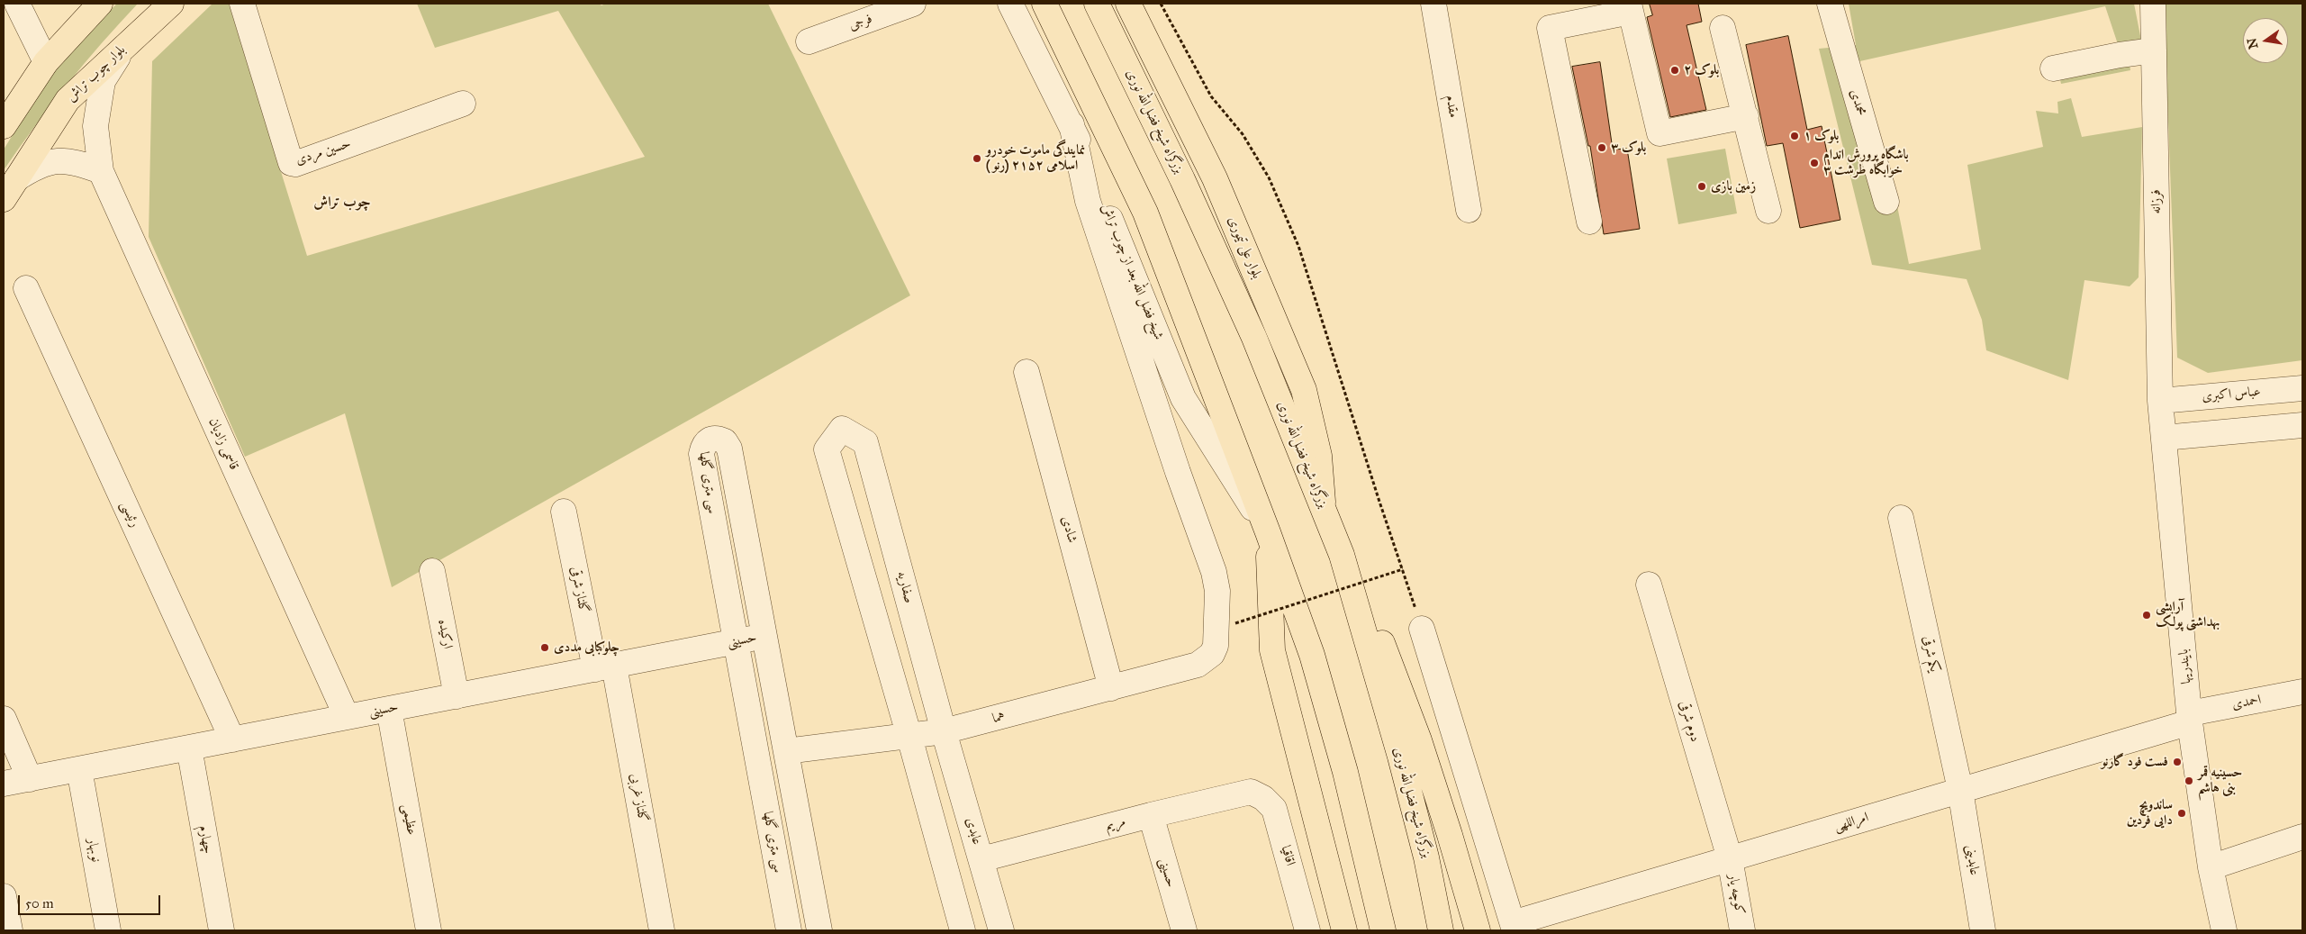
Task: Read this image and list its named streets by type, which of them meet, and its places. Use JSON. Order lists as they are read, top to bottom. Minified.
{"streets":{"main road":["بلوار چوب‌ تراش","بزرگراه شیخ فضل‌الله نوری","بلوار علی تیموری"],"street":["فرجی","محمدی","مقدم","حسین مردی","فرزانه","شیخ فضل الله بعد از چوب تراش","عباس اکبری","قاسمی زادیان","سی متری گلها","رئیسی","شادی","صفاریه","گلناز شرقی","ارکیده","حسینی","یکم شرقی","بایندریها","احمدی","هما","دوم شرقی","گلناز غربی","عظیمی","امراللهی","مریم","عابدی","چهارم","نوبهار","اقاقیا","عابدینی","کوچه یار"]},"crossings":[["بلوار چوب‌ تراش","قاسمی زادیان"],["بزرگراه شیخ فضل‌الله نوری","بلوار علی تیموری"],["فرزانه","عباس اکبری"],["فرزانه","بایندریها"],["شیخ فضل الله بعد از چوب تراش","هما"],["عباس اکبری","بایندریها"],["قاسمی زادیان","حسینی"],["سی متری گلها","حسینی"],["سی متری گلها","هما"],["رئیسی","حسینی"],["شادی","هما"],["صفاریه","هما"],["صفاریه","عابدی"],["گلناز شرقی","حسینی"],["گلناز شرقی","گلناز غربی"],["ارکیده","حسینی"],["حسینی","گلناز غربی"],["حسینی","عظیمی"],["حسینی","مریم"],["حسینی","چهارم"],["حسینی","نوبهار"],["یکم شرقی","امراللهی"],["یکم شرقی","عابدینی"],["بایندریها","احمدی"],["بایندریها","امراللهی"],["احمدی","امراللهی"],["هما","عابدی"],["دوم شرقی","امراللهی"],["دوم شرقی","کوچه یار"],["امراللهی","عابدینی"],["امراللهی","کوچه یار"],["مریم","عابدی"],["مریم","اقاقیا"]],"districts":["چوب تراش"],"places":["بلوک ۲","بلوک ۱","بلوک ۳","نمایندگی ماموت خودرو ( رنو) اسلامی ۲۱۵۲","باشگاه پرورش اندام خوابگاه طرشت ۳","زمین بازی","آرایشی بهداشتی پولک","چلوکبابی مددی","فست فود گارنو","حسینیه قمر بنی هاشم","ساندویچ دایی فردین"],"scale_bar":"50 m","north":"left"}
